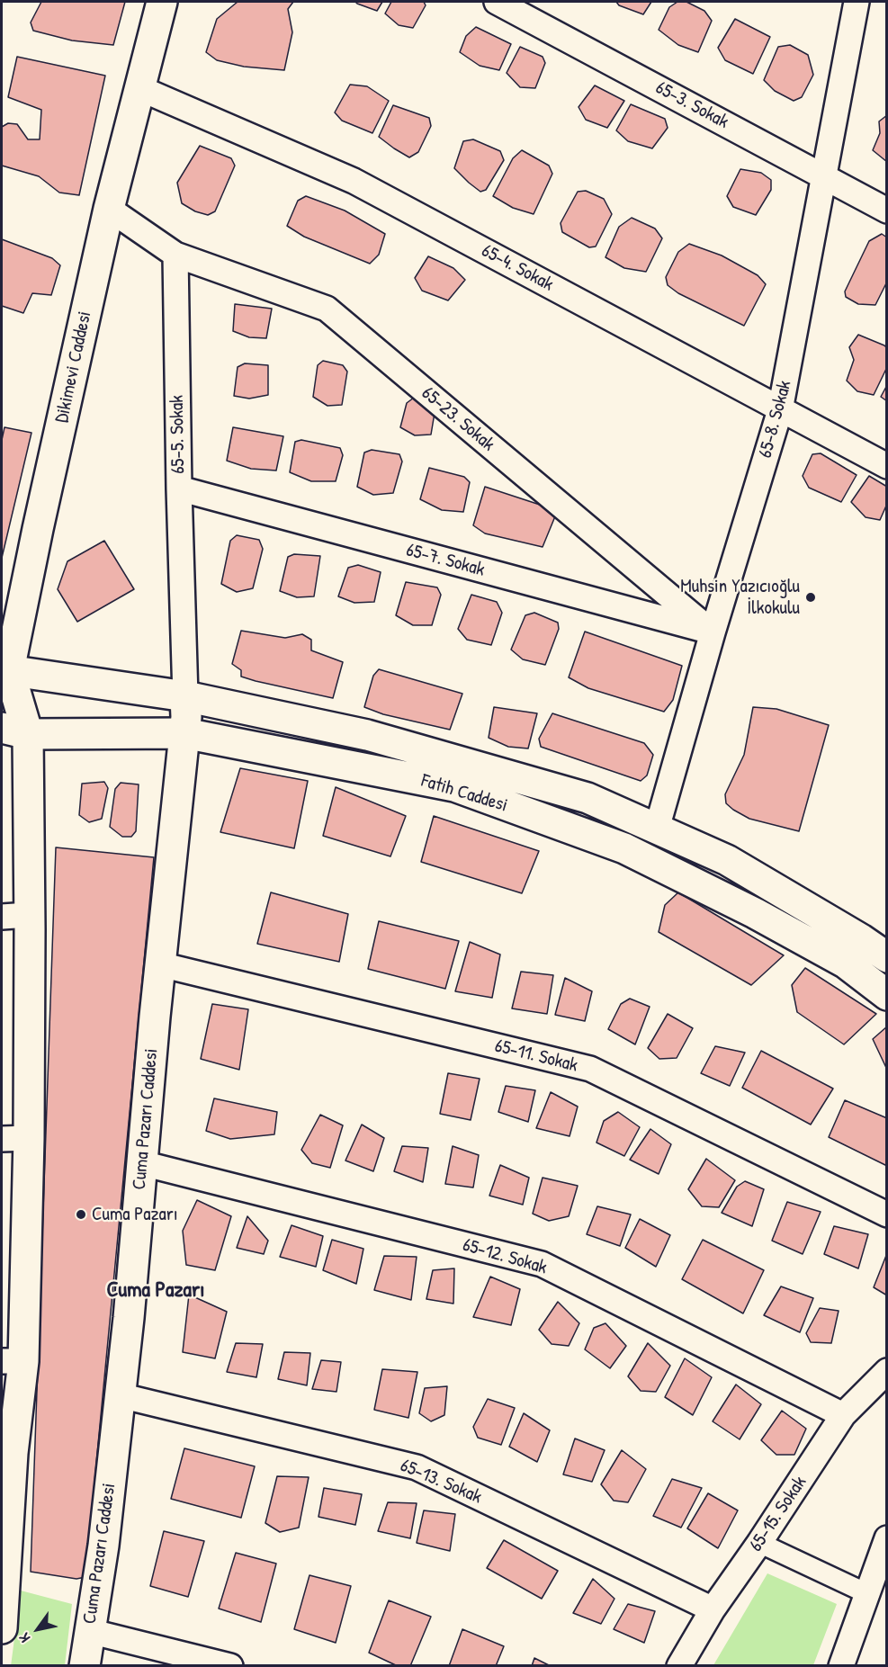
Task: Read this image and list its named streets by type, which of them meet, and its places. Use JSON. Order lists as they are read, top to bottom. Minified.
{"streets":{"street":["65-3. Sokak","65-4. Sokak","Dikimevi Caddesi","65-23. Sokak","65-8. Sokak","65-5. Sokak","65-7. Sokak","Fatih Caddesi","65-11. Sokak","Cuma Pazarı Caddesi","65-12. Sokak","65-13. Sokak","65-15. Sokak"]},"crossings":[["65-3. Sokak","65-8. Sokak"],["65-4. Sokak","Dikimevi Caddesi"],["65-4. Sokak","65-8. Sokak"],["Dikimevi Caddesi","Fatih Caddesi"],["65-23. Sokak","65-8. Sokak"],["65-23. Sokak","65-5. Sokak"],["65-23. Sokak","65-7. Sokak"],["65-8. Sokak","65-7. Sokak"],["65-8. Sokak","Fatih Caddesi"],["65-5. Sokak","65-7. Sokak"],["65-5. Sokak","Fatih Caddesi"],["65-5. Sokak","Cuma Pazarı Caddesi"],["Fatih Caddesi","Cuma Pazarı Caddesi"],["65-11. Sokak","Cuma Pazarı Caddesi"],["Cuma Pazarı Caddesi","65-12. Sokak"],["Cuma Pazarı Caddesi","65-13. Sokak"],["65-12. Sokak","65-15. Sokak"],["65-13. Sokak","65-15. Sokak"]],"districts":["Cuma Pazarı"],"places":["Muhsin Yazıcıoğlu İlkokulu","Cuma Pazarı"],"north":"bottom left"}
